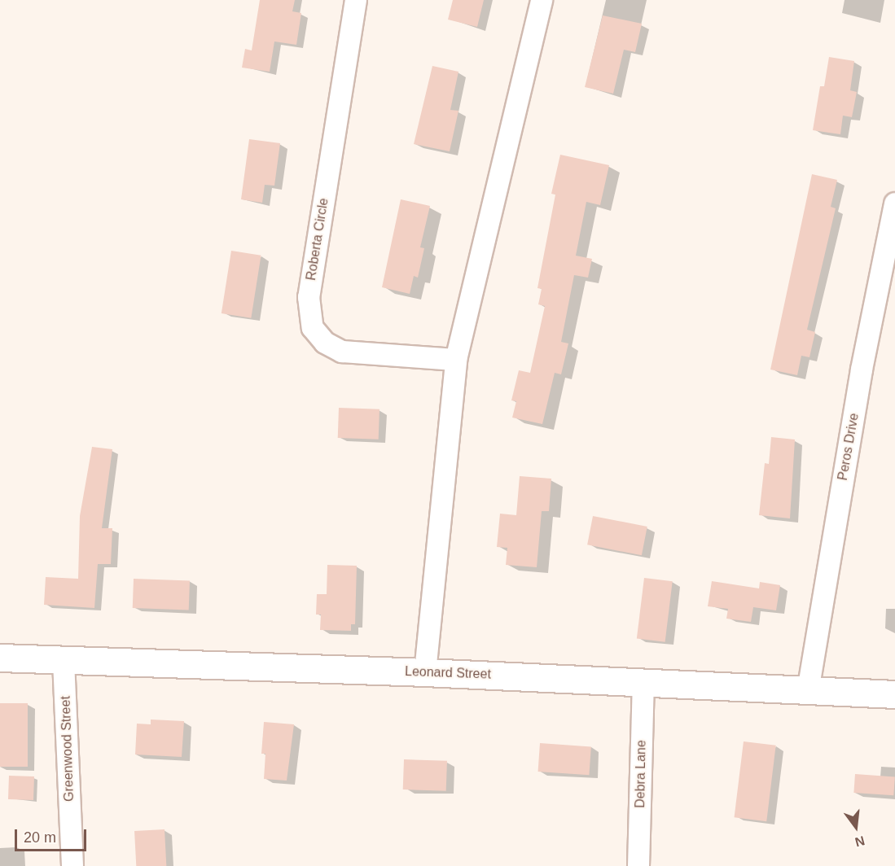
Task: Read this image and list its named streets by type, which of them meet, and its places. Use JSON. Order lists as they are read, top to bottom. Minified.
{"streets":{"street":["Roberta Circle","Peros Drive","Leonard Street","Greenwood Street","Debra Lane"]},"crossings":[["Peros Drive","Leonard Street"],["Leonard Street","Greenwood Street"],["Leonard Street","Debra Lane"]],"scale_bar":"20 m","north":"bottom"}
